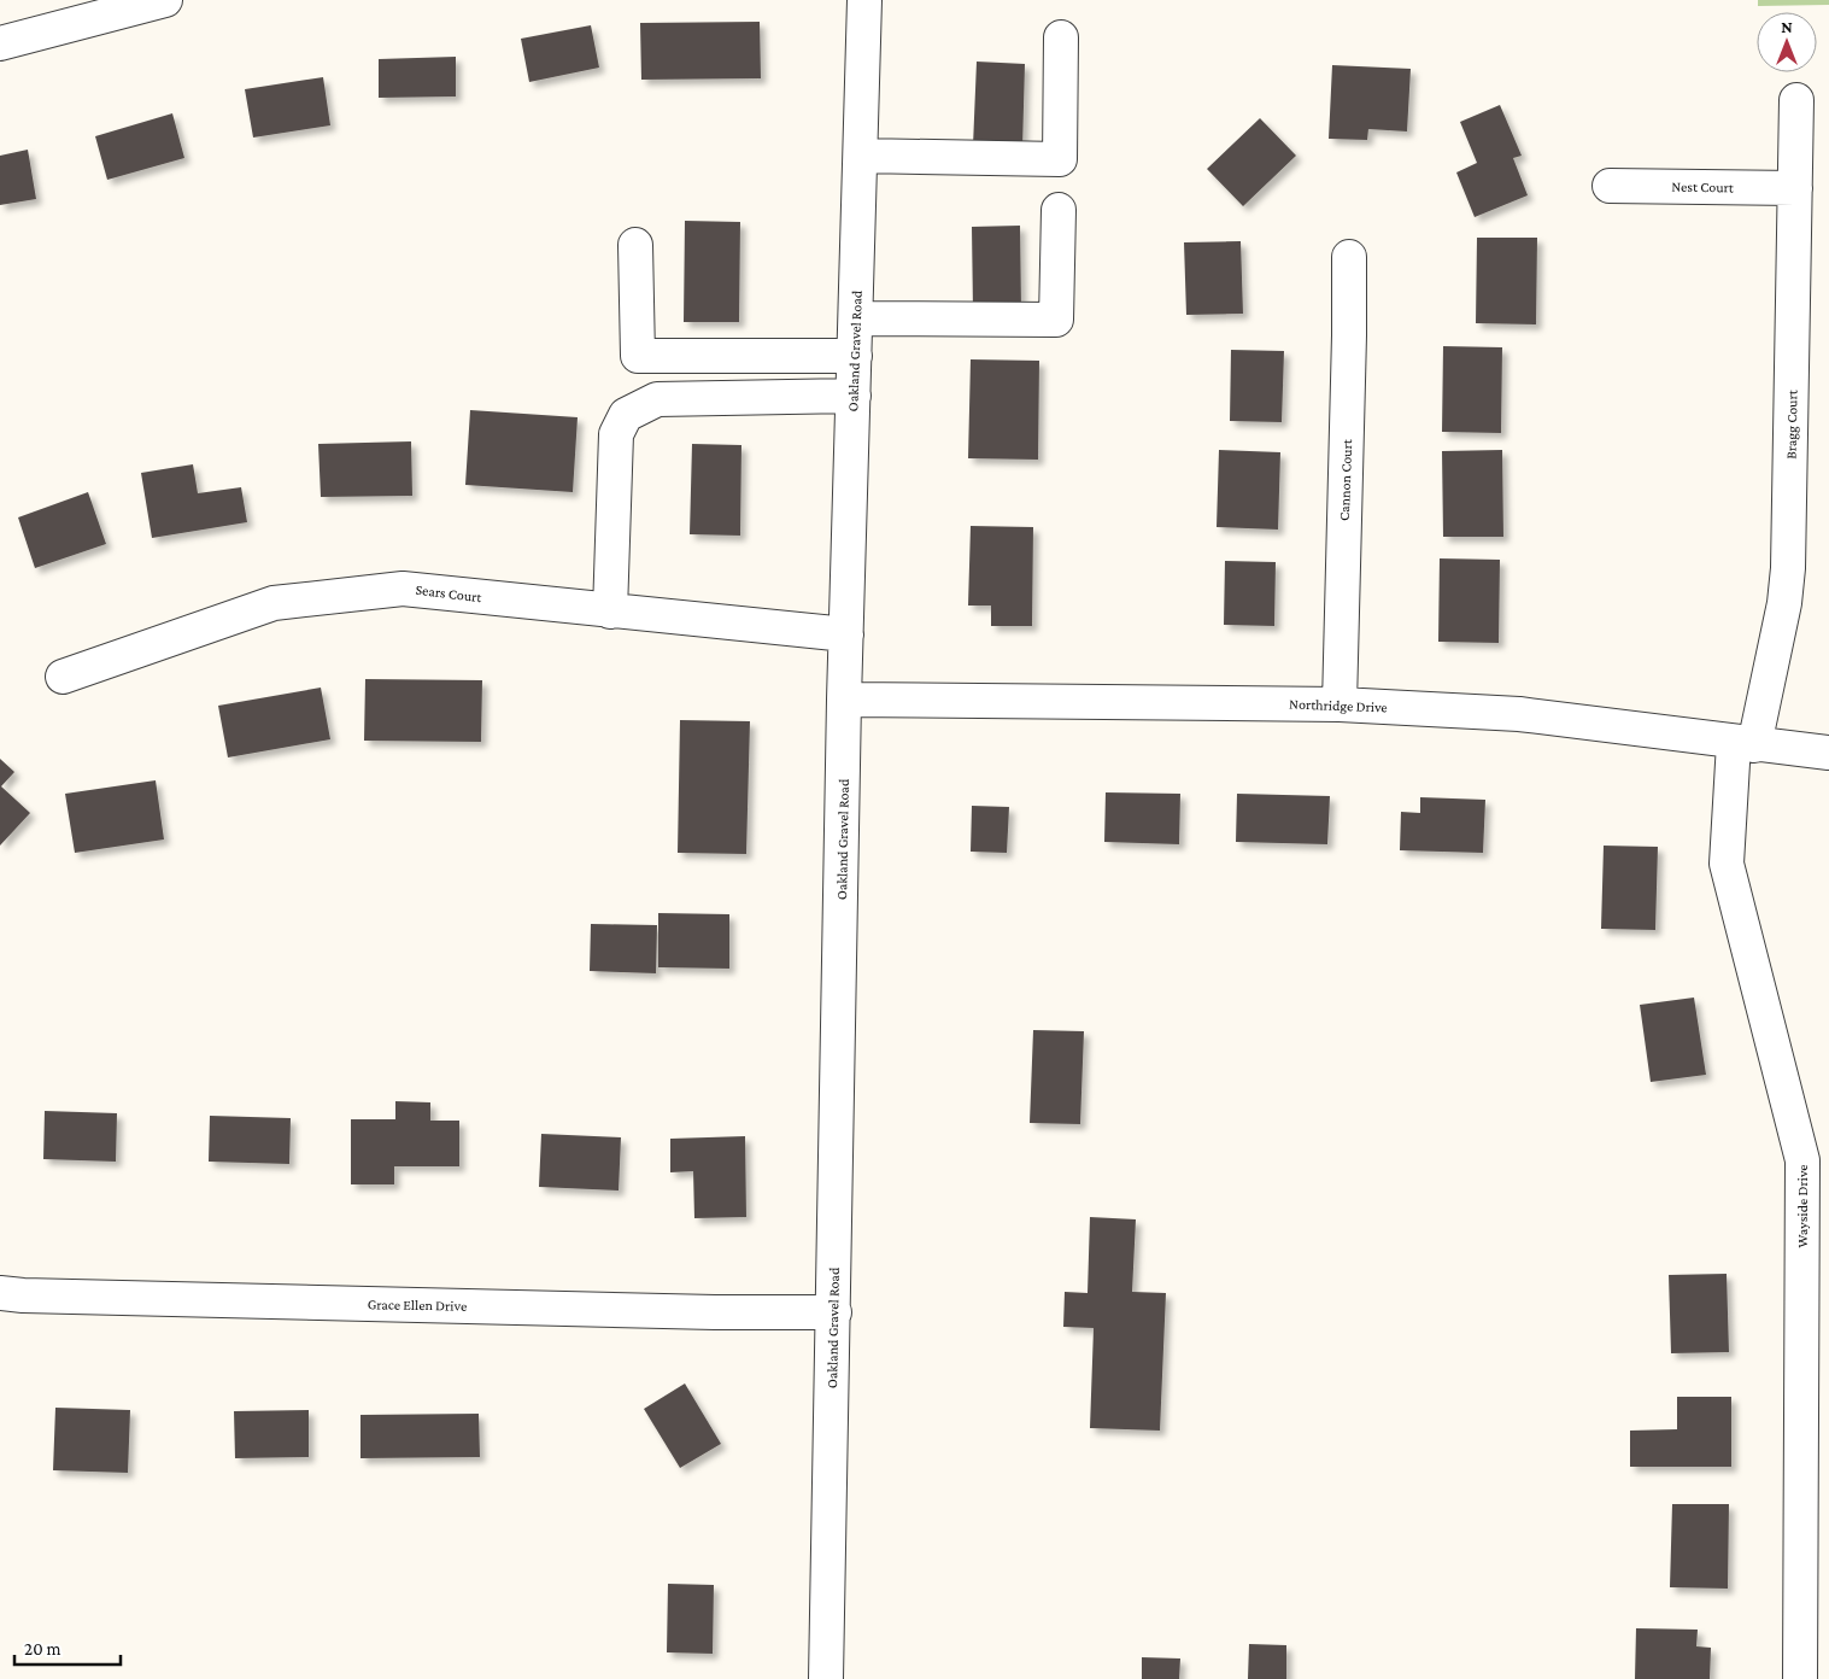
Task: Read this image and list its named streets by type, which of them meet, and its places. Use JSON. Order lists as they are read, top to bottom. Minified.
{"streets":{"street":["Nest Court","Oakland Gravel Road","Bragg Court","Cannon Court","Sears Court","Northridge Drive","Wayside Drive","Grace Ellen Drive"]},"crossings":[["Nest Court","Bragg Court"],["Oakland Gravel Road","Sears Court"],["Oakland Gravel Road","Northridge Drive"],["Oakland Gravel Road","Grace Ellen Drive"],["Bragg Court","Northridge Drive"],["Bragg Court","Wayside Drive"],["Cannon Court","Northridge Drive"],["Northridge Drive","Wayside Drive"]],"scale_bar":"20 m","north":"top"}
